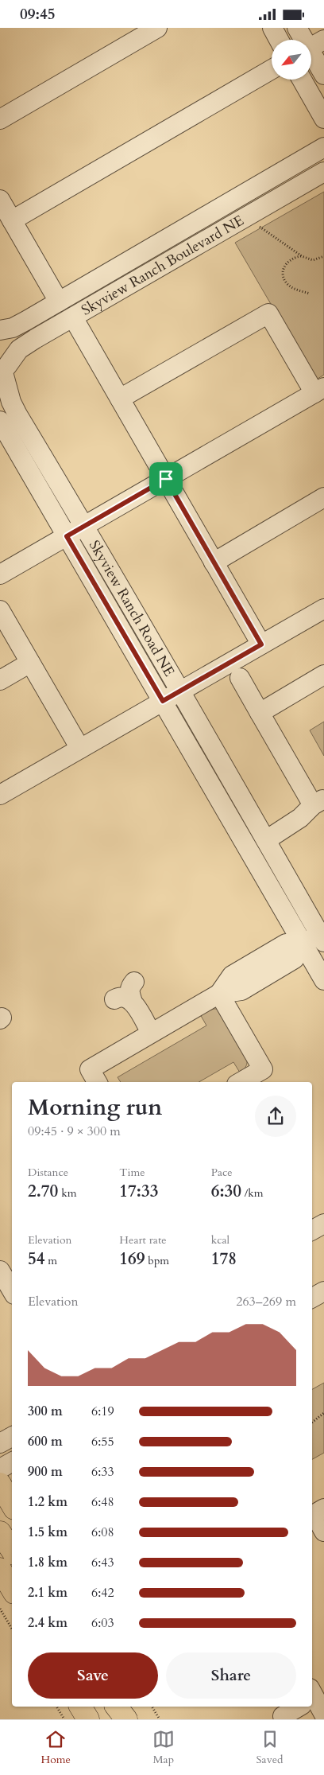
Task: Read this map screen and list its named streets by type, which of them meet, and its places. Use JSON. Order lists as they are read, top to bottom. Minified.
{"streets":{"street":["Skyview Ranch Boulevard NE","Skyview Ranch Road NE"]},"crossings":[["Skyview Ranch Boulevard NE","Skyview Ranch Road NE"]],"north":"bottom left","page":{"status":"09:45","heading":["Morning run","09:45 · 9 × 300 m"],"stats":[["Distance","2.70 km"],["Time","17:33"],["Pace","6:30 /km"],["Elevation","54 m"],["Heart rate","169 bpm"],["kcal","178"]],"chart":["Elevation","263–269 m"],"list":[{"name":"300 m","note":"6:19"},{"name":"600 m","note":"6:55"},{"name":"900 m","note":"6:33"},{"name":"1.2 km","note":"6:48"},{"name":"1.5 km","note":"6:08"},{"name":"1.8 km","note":"6:43"},{"name":"2.1 km","note":"6:42"},{"name":"2.4 km","note":"6:03"}],"buttons":["Save","Share"],"tabs":["Home","Map","Saved"]}}
